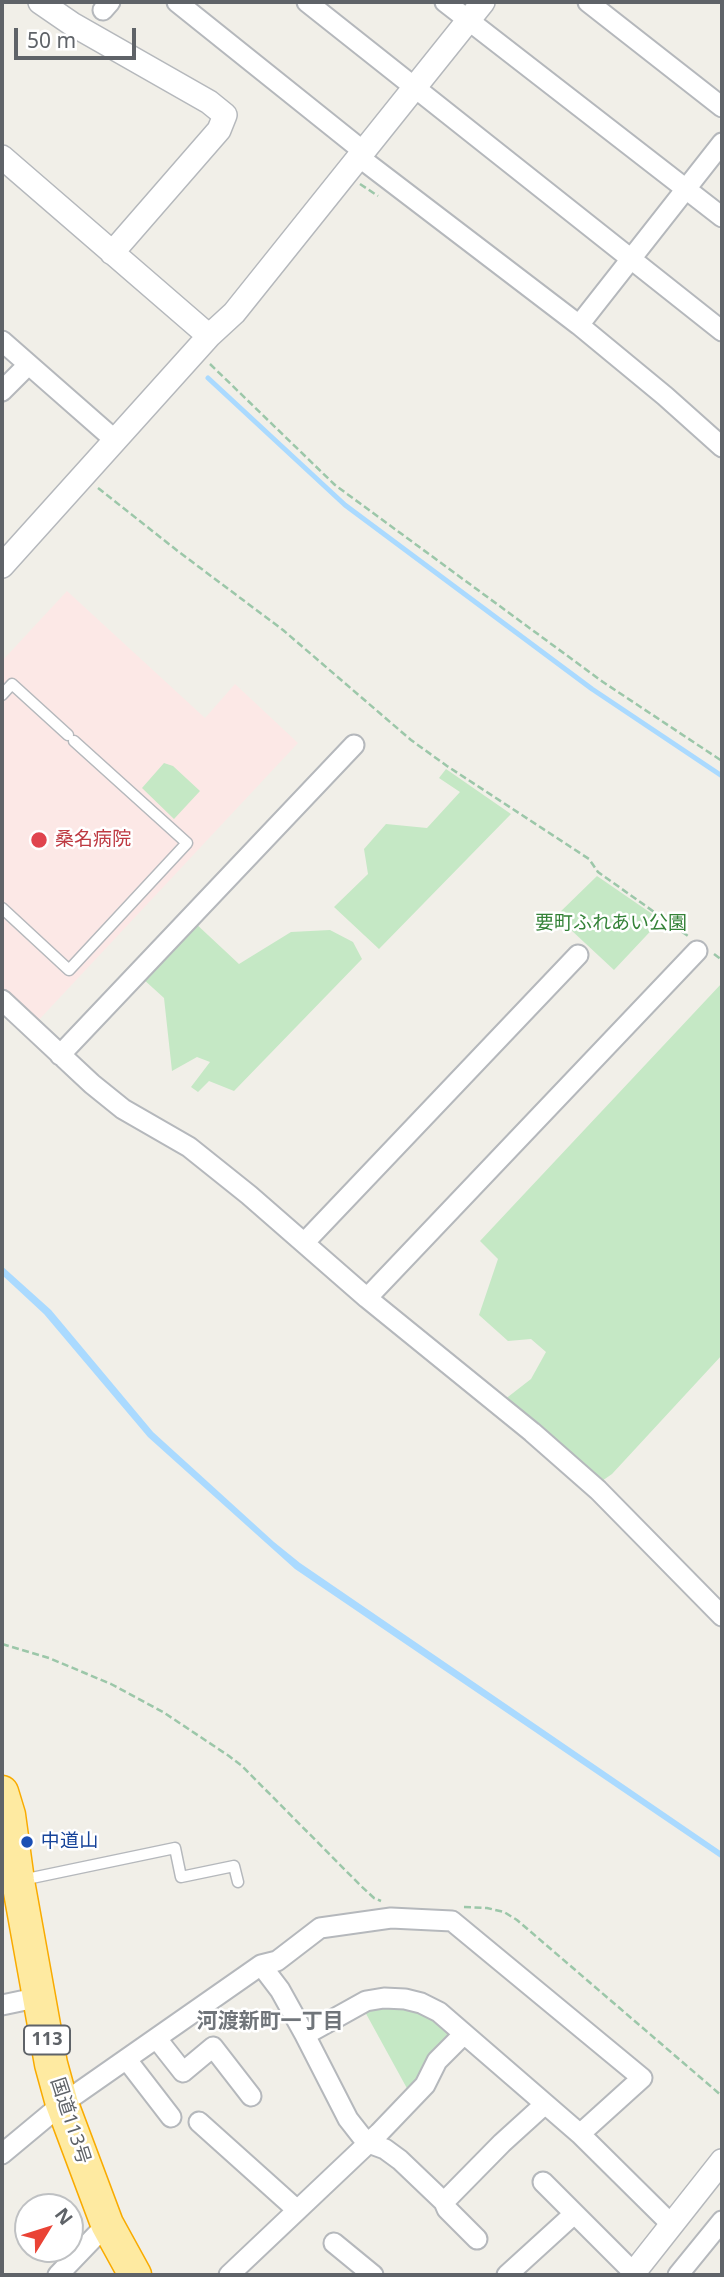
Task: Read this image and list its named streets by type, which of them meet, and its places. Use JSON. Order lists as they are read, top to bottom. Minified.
{"streets":{"highway":["113","国道113号"]},"districts":["河渡新町一丁目"],"parks":["要町ふれあい公園"],"places":["桑名病院","中道山"],"scale_bar":"50 m","north":"top right"}
